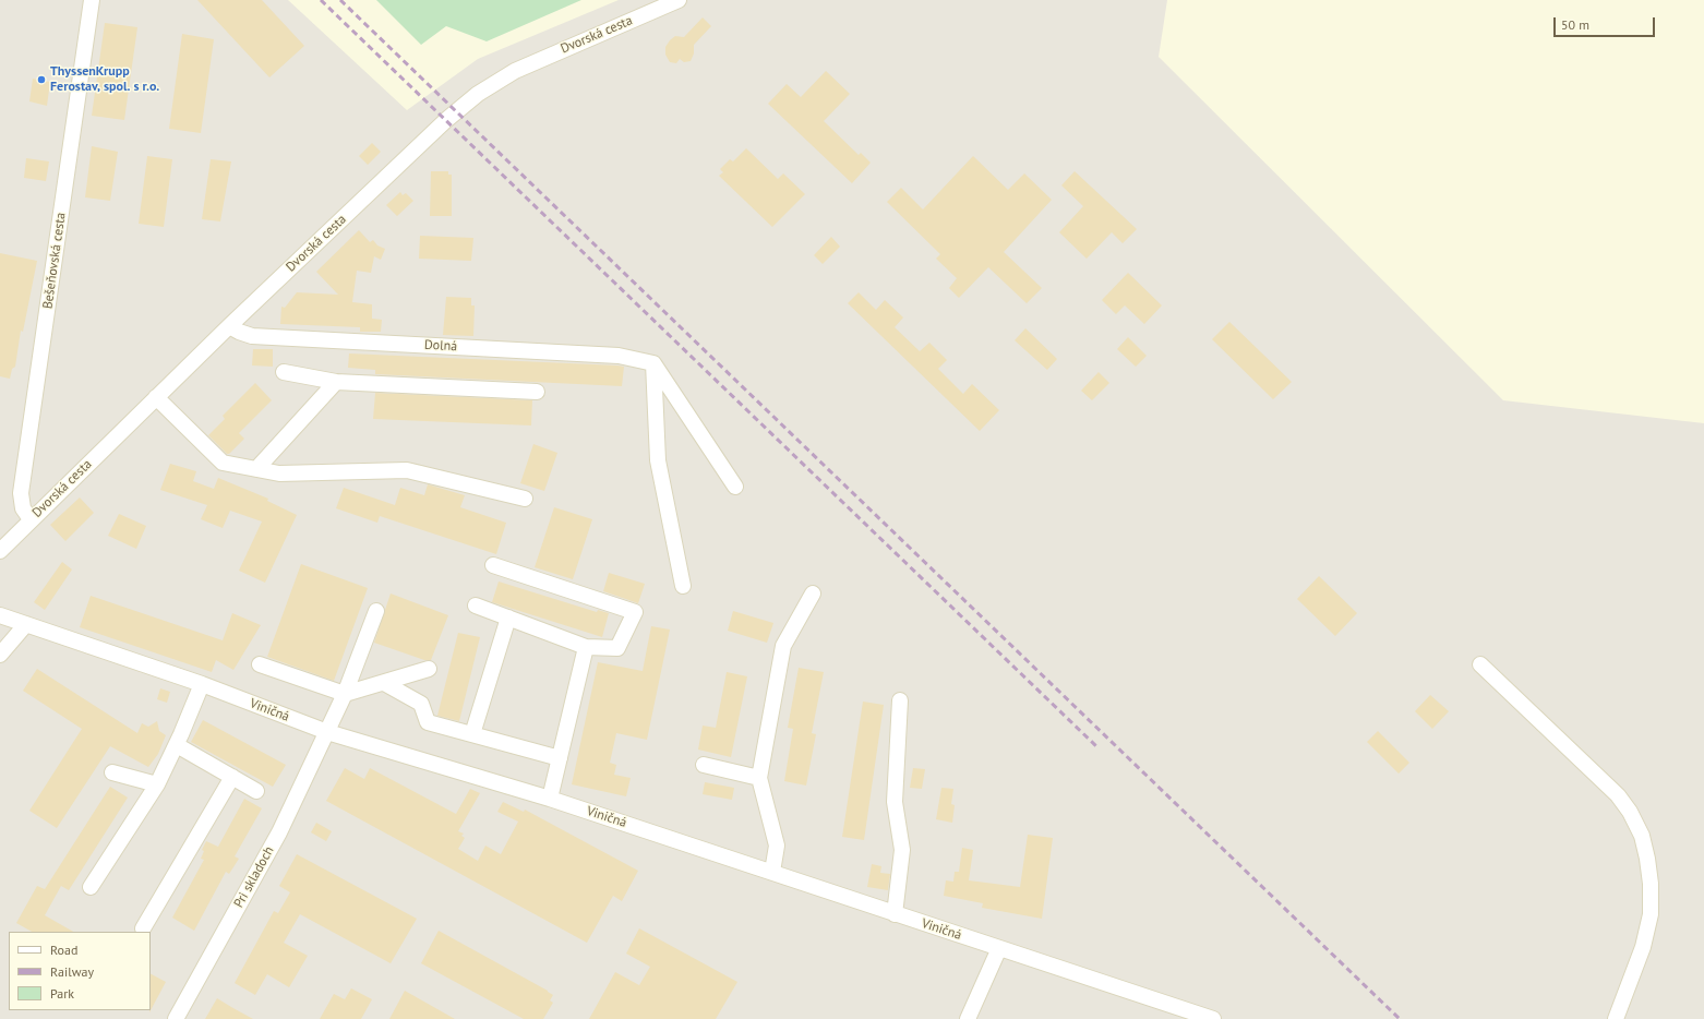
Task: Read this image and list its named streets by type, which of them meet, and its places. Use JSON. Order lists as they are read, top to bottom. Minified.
{"streets":{"street":["Dvorská cesta","Bešeňovská cesta","Dolná","Viničná","Pri skladoch"]},"crossings":[["Dvorská cesta","Bešeňovská cesta"],["Dvorská cesta","Dolná"],["Viničná","Pri skladoch"]],"places":["ThyssenKrupp Ferostav, spol. s r.o."],"legend":["Road","Railway","Park"],"scale_bar":"50 m"}
